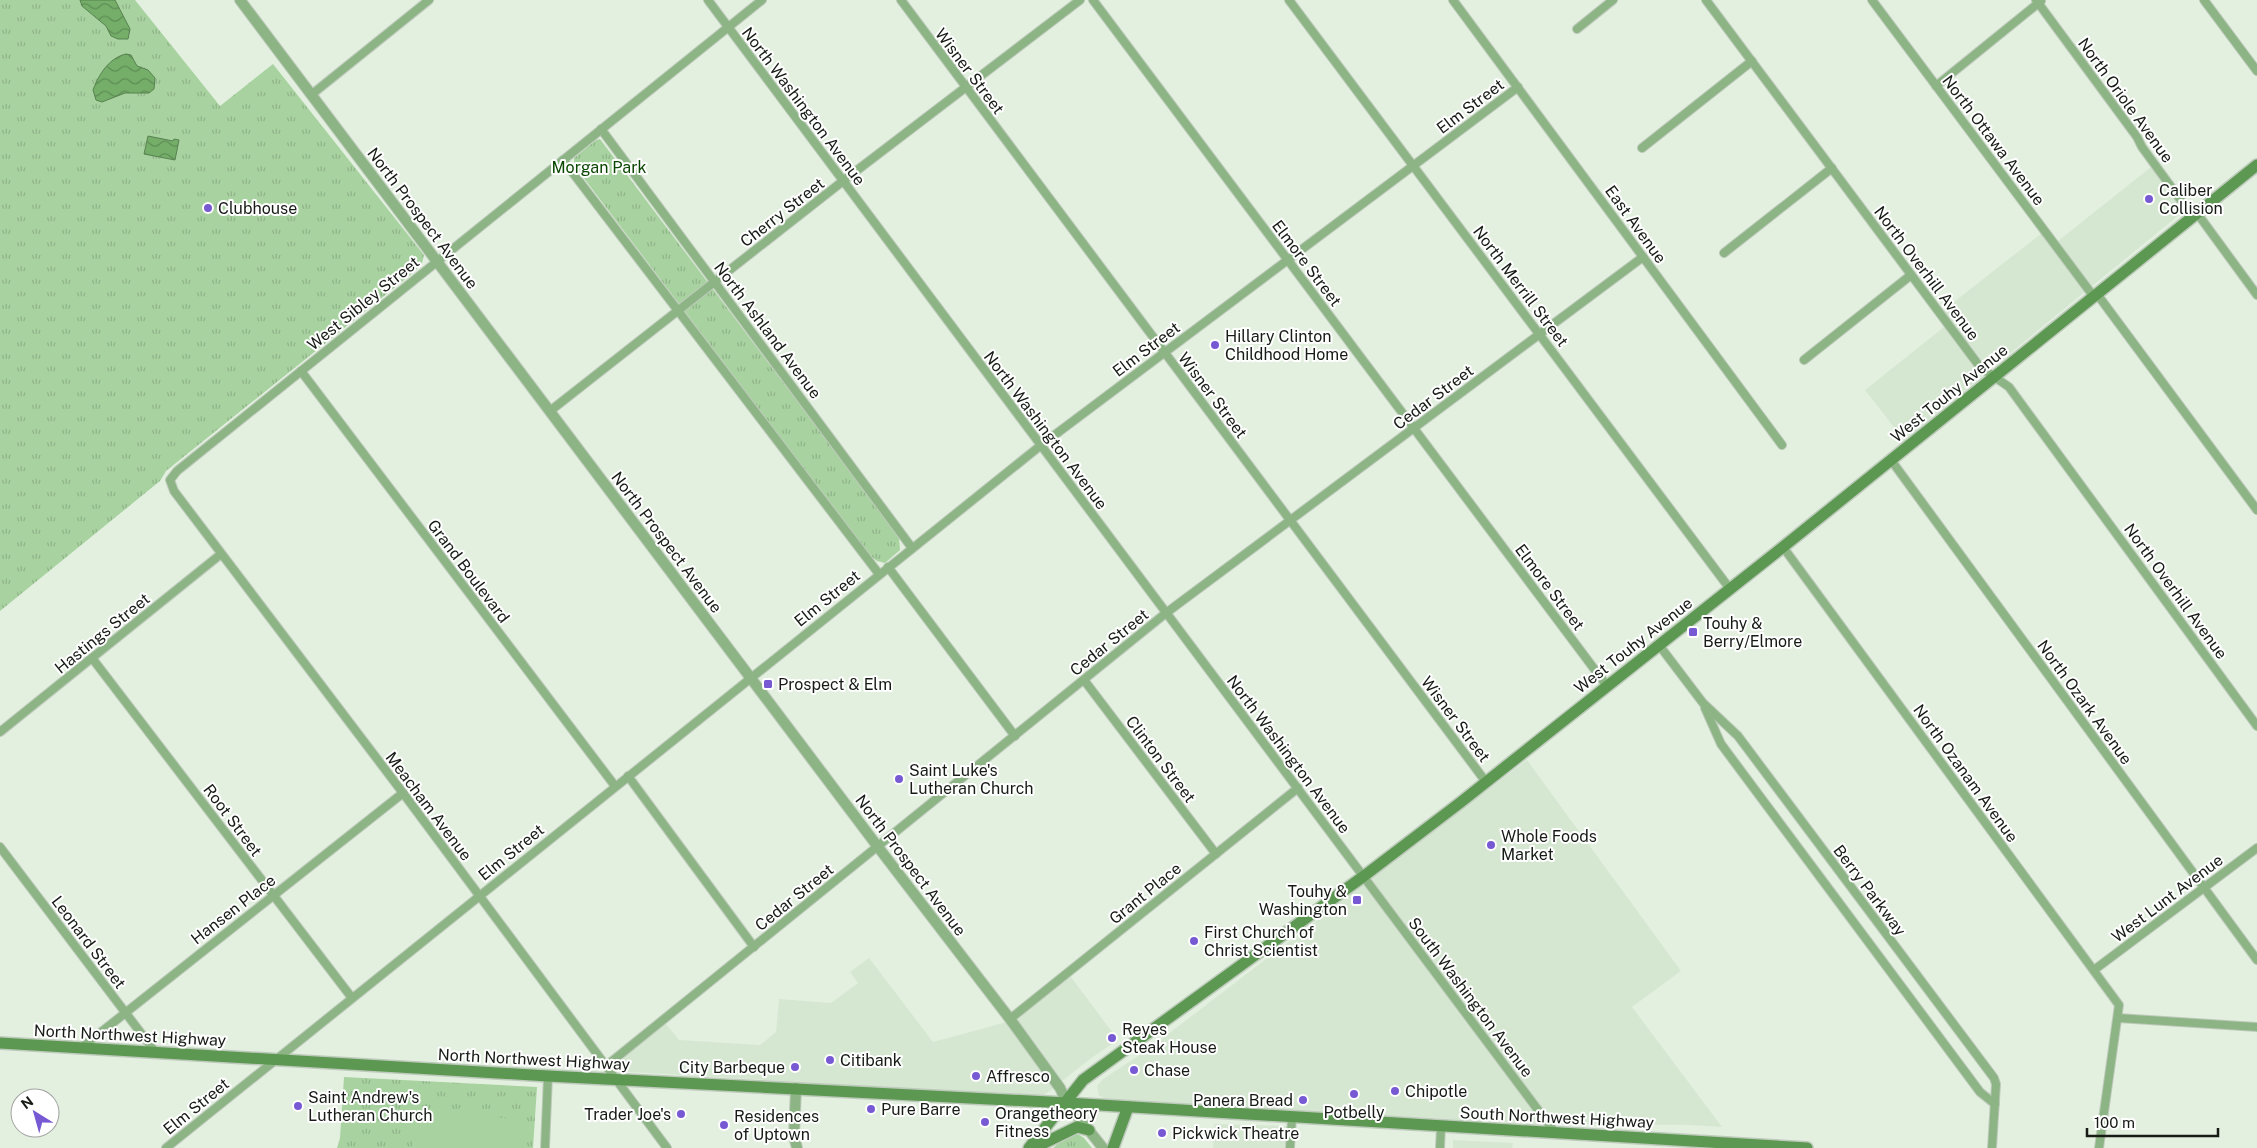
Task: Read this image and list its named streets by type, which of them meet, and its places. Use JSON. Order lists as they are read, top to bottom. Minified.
{"streets":{"main road":["West Touhy Avenue","North Northwest Highway","South Northwest Highway"],"street":["Wisner Street","North Oriole Avenue","North Washington Avenue","Elm Street","North Ottawa Avenue","Cherry Street","North Prospect Avenue","East Avenue","Elmore Street","North Overhill Avenue","North Merrill Street","West Sibley Street","North Ashland Avenue","Cedar Street","Grand Boulevard","Hastings Street","North Ozark Avenue","Clinton Street","North Ozanam Avenue","Meacham Avenue","Root Street","Berry Parkway","Grant Place","West Lunt Avenue","Hansen Place","Leonard Street","South Washington Avenue"]},"crossings":[["Wisner Street","Elm Street"],["Wisner Street","Cherry Street"],["Wisner Street","West Touhy Avenue"],["Wisner Street","Cedar Street"],["North Oriole Avenue","West Touhy Avenue"],["North Washington Avenue","Elm Street"],["North Washington Avenue","Cherry Street"],["North Washington Avenue","West Sibley Street"],["North Washington Avenue","West Touhy Avenue"],["North Washington Avenue","Cedar Street"],["North Washington Avenue","Grant Place"],["North Washington Avenue","South Washington Avenue"],["Elm Street","North Prospect Avenue"],["Elm Street","East Avenue"],["Elm Street","Elmore Street"],["Elm Street","North Merrill Street"],["Elm Street","North Ashland Avenue"],["Elm Street","Grand Boulevard"],["Elm Street","Meacham Avenue"],["Elm Street","Root Street"],["Elm Street","North Northwest Highway"],["North Ottawa Avenue","West Touhy Avenue"],["Cherry Street","North Prospect Avenue"],["Cherry Street","North Ashland Avenue"],["North Prospect Avenue","West Sibley Street"],["North Prospect Avenue","West Touhy Avenue"],["North Prospect Avenue","Cedar Street"],["North Prospect Avenue","Grant Place"],["North Prospect Avenue","North Northwest Highway"],["North Prospect Avenue","South Northwest Highway"],["East Avenue","Cedar Street"],["Elmore Street","West Touhy Avenue"],["Elmore Street","Cedar Street"],["North Overhill Avenue","West Touhy Avenue"],["North Merrill Street","West Touhy Avenue"],["North Merrill Street","Cedar Street"],["West Sibley Street","North Ashland Avenue"],["West Sibley Street","Grand Boulevard"],["West Sibley Street","Meacham Avenue"],["West Touhy Avenue","North Ozark Avenue"],["West Touhy Avenue","North Ozanam Avenue"],["West Touhy Avenue","Berry Parkway"],["West Touhy Avenue","South Washington Avenue"],["West Touhy Avenue","North Northwest Highway"],["West Touhy Avenue","South Northwest Highway"],["Cedar Street","Clinton Street"],["Cedar Street","Meacham Avenue"],["Hastings Street","Meacham Avenue"],["Hastings Street","Root Street"],["North Ozark Avenue","West Lunt Avenue"],["Clinton Street","Grant Place"],["North Ozanam Avenue","West Lunt Avenue"],["Meacham Avenue","Hansen Place"],["Meacham Avenue","North Northwest Highway"],["Root Street","Hansen Place"],["Hansen Place","Leonard Street"],["Hansen Place","North Northwest Highway"],["Leonard Street","North Northwest Highway"],["South Washington Avenue","South Northwest Highway"],["North Northwest Highway","South Northwest Highway"]],"parks":["Morgan Park"],"places":{"other":["Caliber Collision","Clubhouse","Hillary Clinton Childhood Home","Saint Luke's Lutheran Church","Whole Foods Market","First Church of Christ Scientist","Reyes Steak House","Citibank","City Barbeque","Chase","Affresco","Chipotle","Potbelly","Panera Bread","Saint Andrew's Lutheran Church","Pure Barre","Trader Joe's","Orangetheory Fitness","Residences of Uptown","Pickwick Theatre"],"transit":["Touhy & Berry/Elmore","Prospect & Elm","Touhy & Washington"]},"scale_bar":"100 m","north":"top left"}
